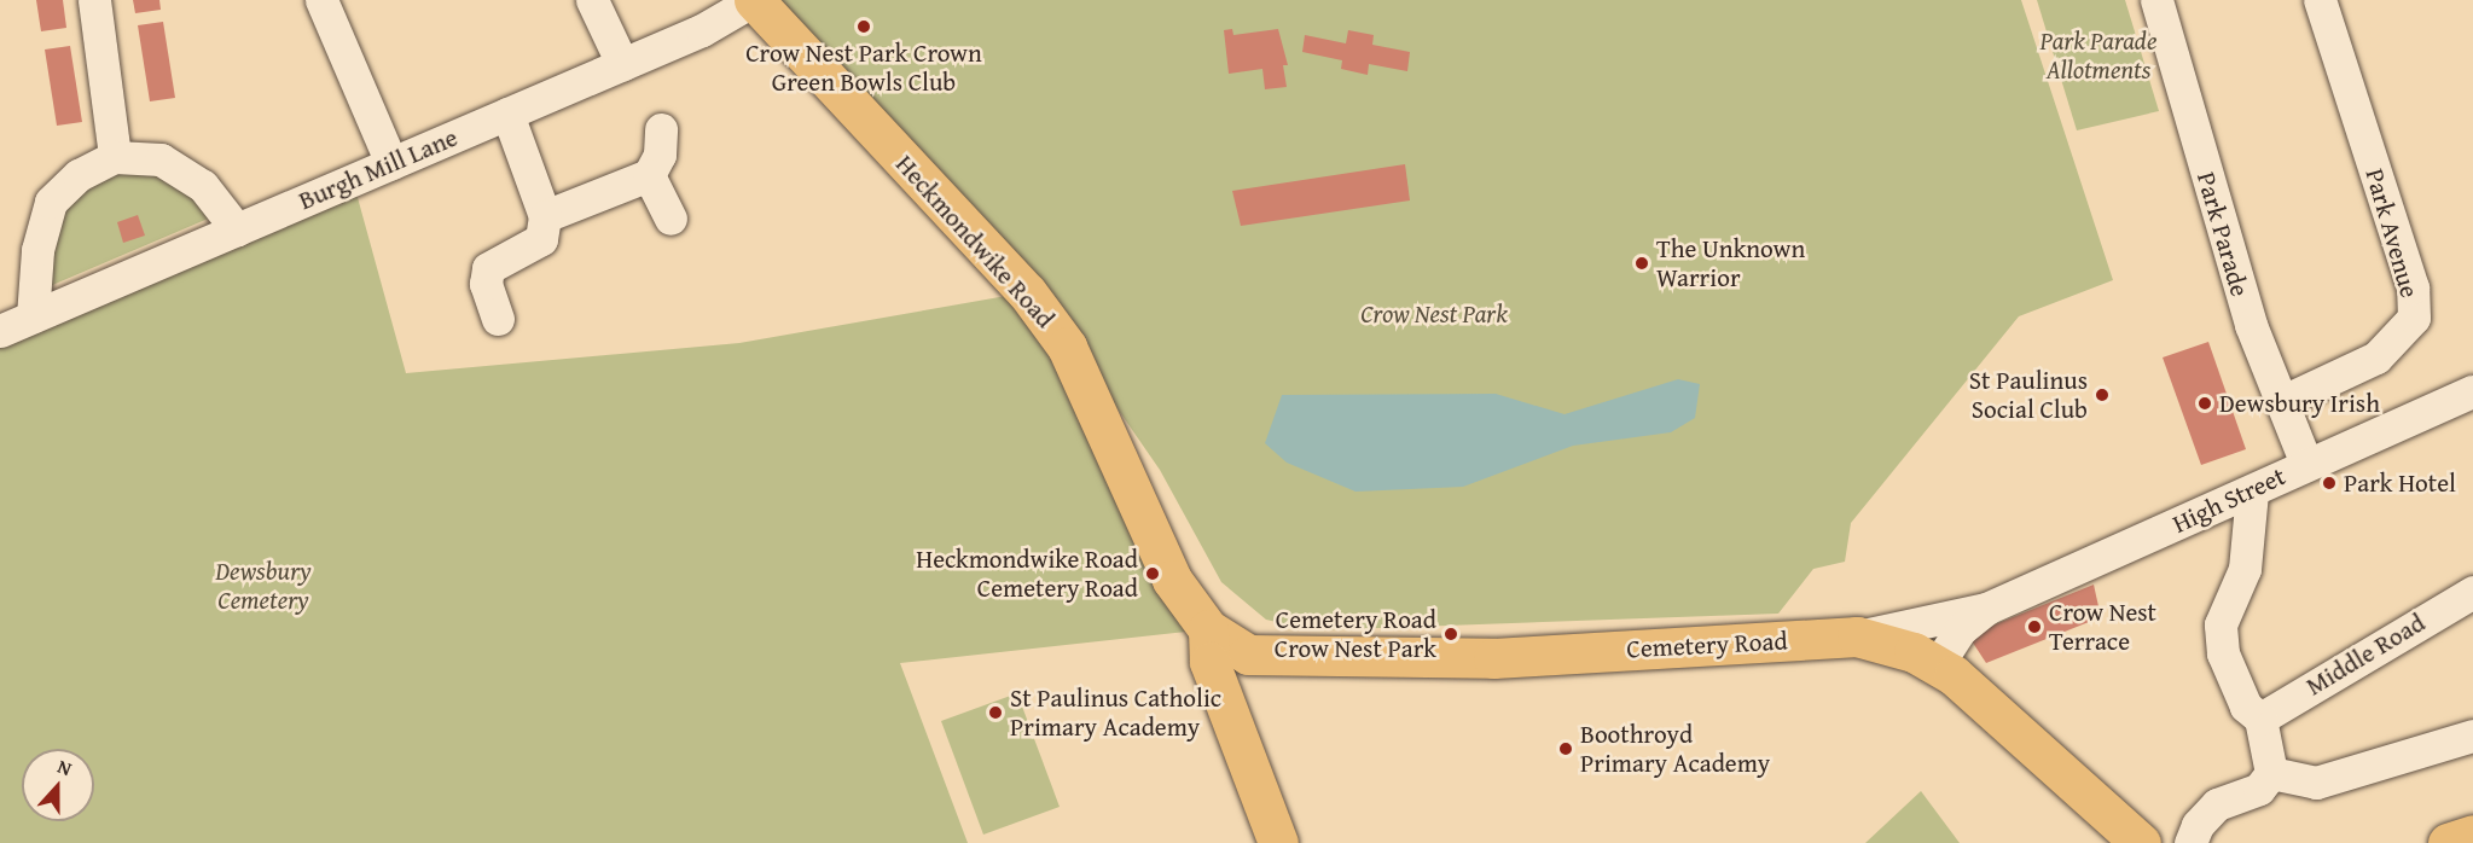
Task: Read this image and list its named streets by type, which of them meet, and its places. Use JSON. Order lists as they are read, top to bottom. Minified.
{"streets":{"main road":["Heckmondwike Road","Cemetery Road"],"street":["Burgh Mill Lane","Park Avenue","Park Parade","High Street","Middle Road"]},"crossings":[["Burgh Mill Lane","Heckmondwike Road"],["Park Avenue","Park Parade"],["Park Parade","High Street"],["Heckmondwike Road","Cemetery Road"],["High Street","Cemetery Road"]],"parks":["Park Parade Allotments","Crow Nest Park","Dewsbury Cemetery"],"places":["Crow Nest Park Crown Green Bowls Club","The Unknown Warrior","St Paulinus Social Club","Dewsbury Irish","Park Hotel","Heckmondwike Road Cemetery Road","Crow Nest Terrace","Cemetery Road Crow Nest Park","St Paulinus Catholic Primary Academy","Boothroyd Primary Academy"],"north":"top"}
